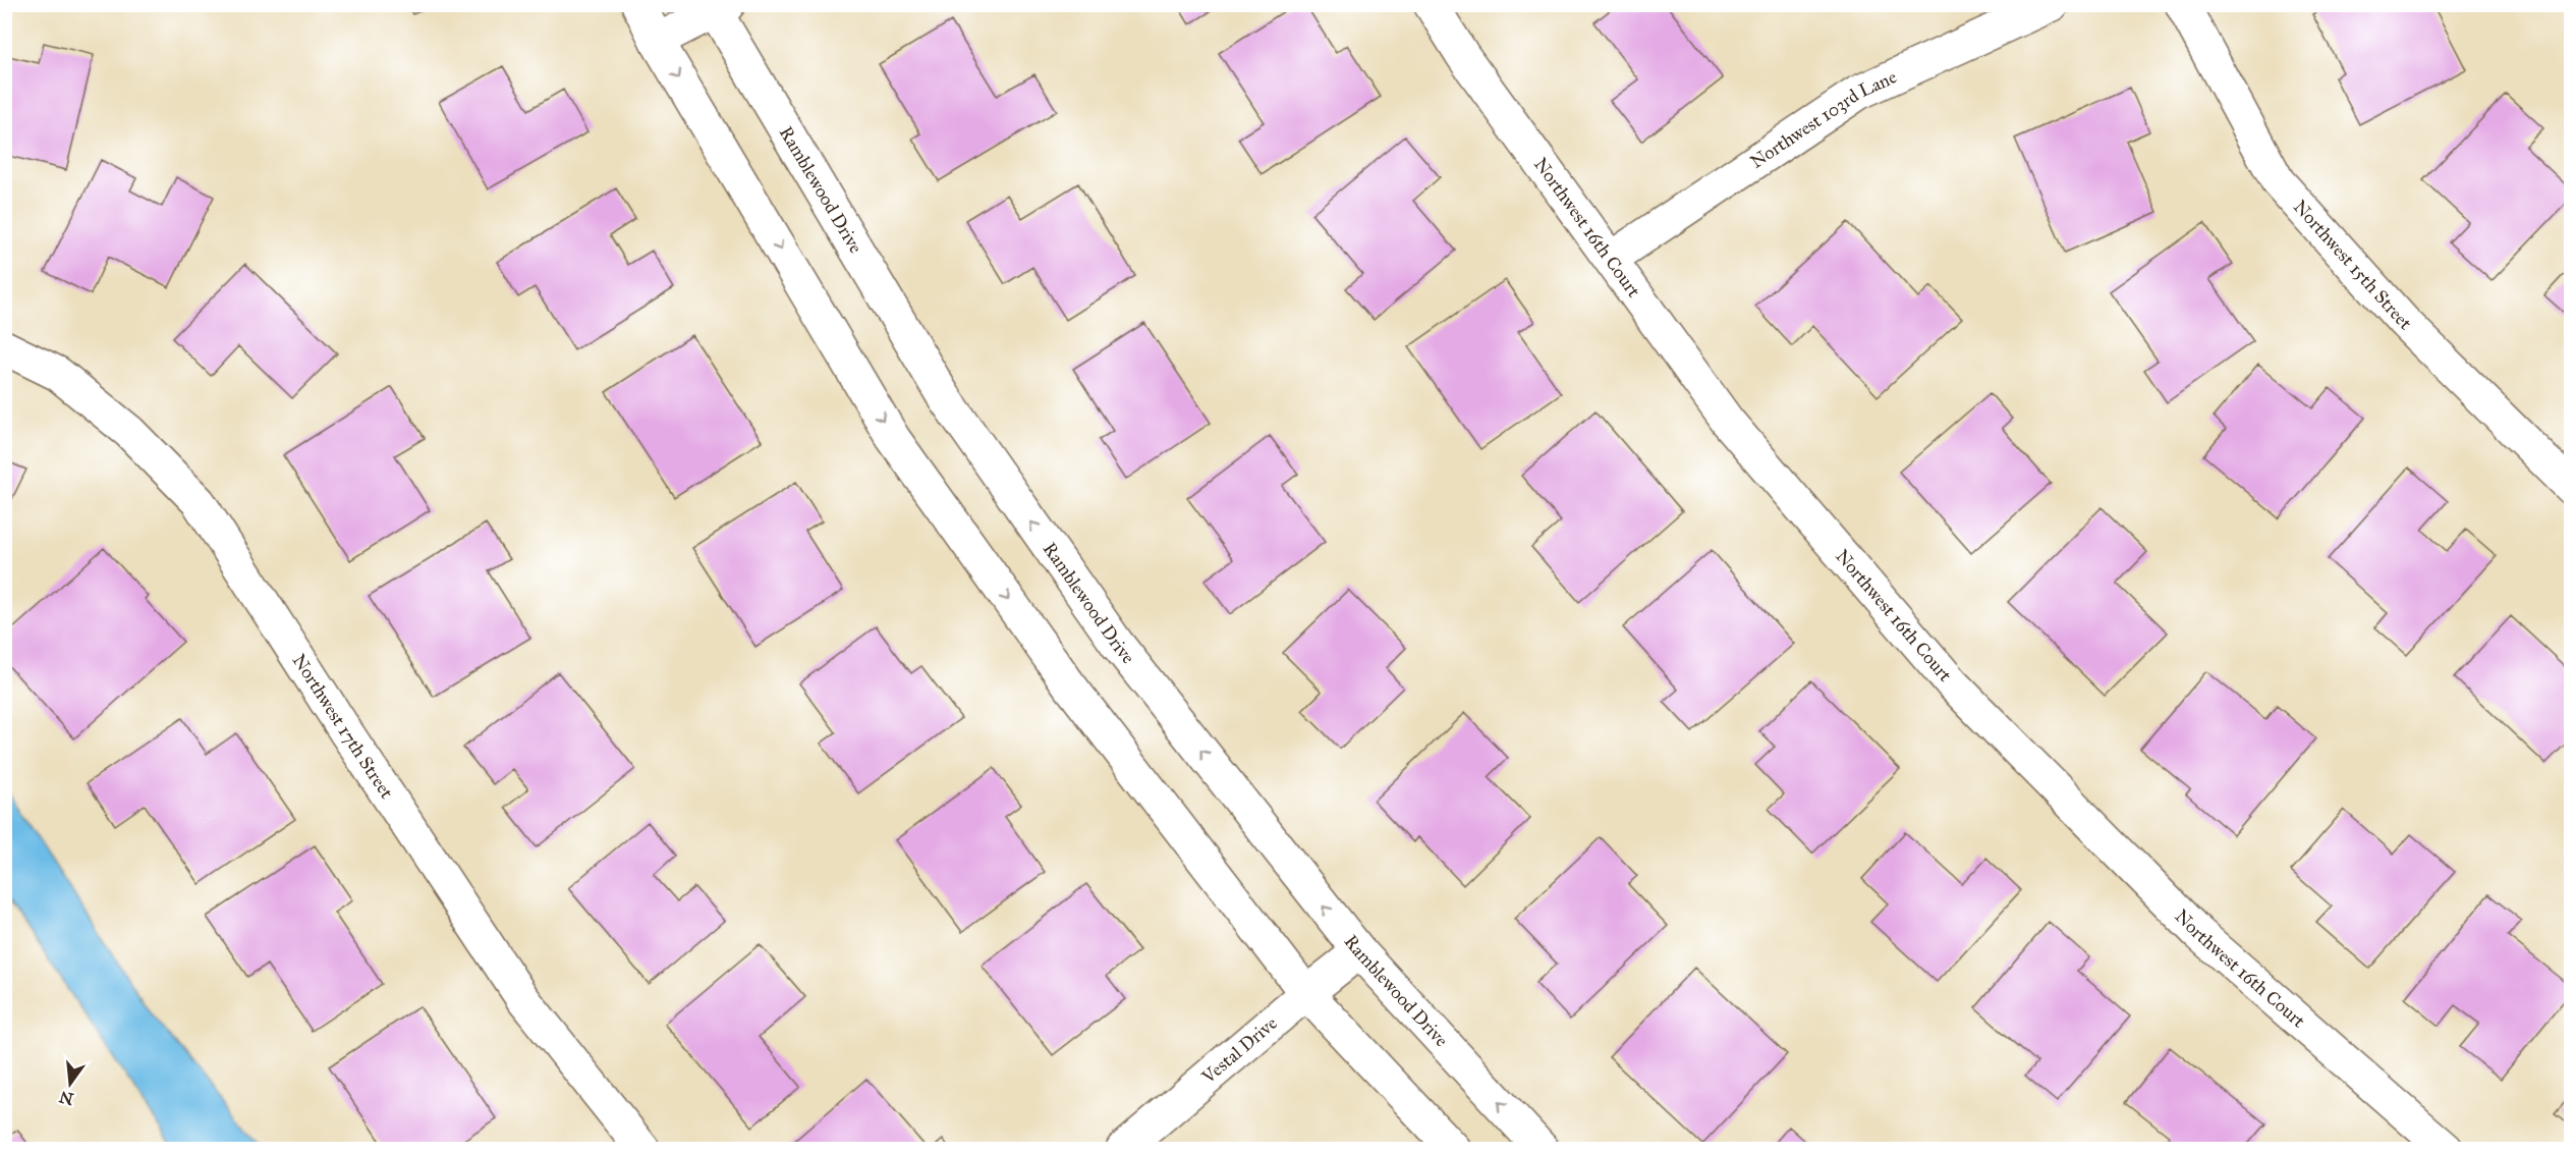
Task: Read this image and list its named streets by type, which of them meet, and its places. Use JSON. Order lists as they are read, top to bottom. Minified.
{"streets":{"street":["Northwest 103rd Lane","Ramblewood Drive","Northwest 16th Court","Northwest 15th Street","Northwest 17th Street","Vestal Drive"]},"crossings":[["Northwest 103rd Lane","Northwest 16th Court"],["Ramblewood Drive","Vestal Drive"]],"north":"bottom"}
